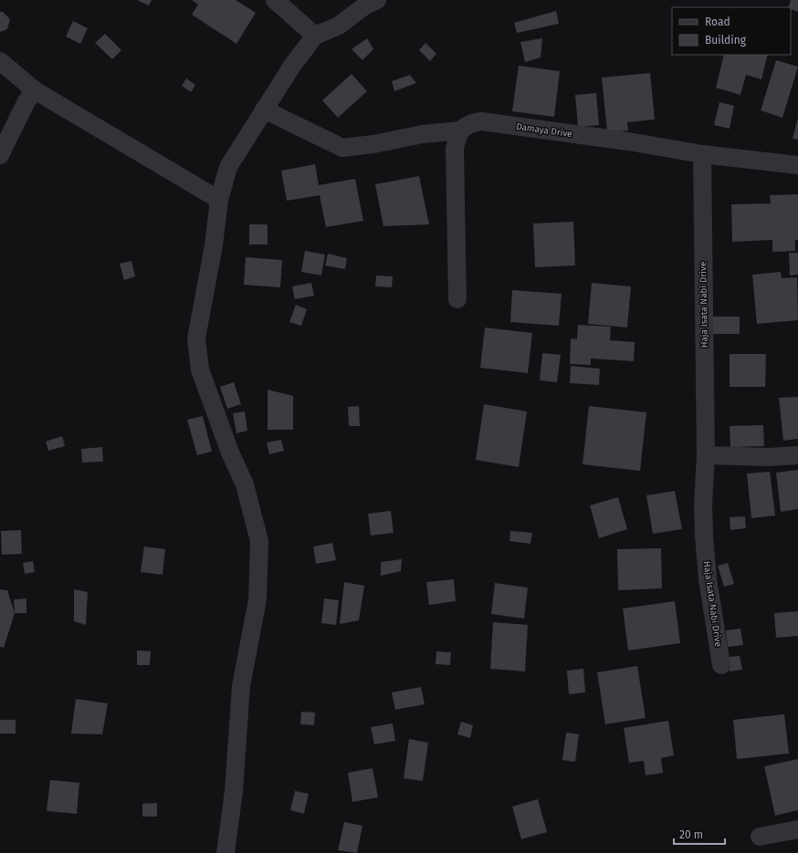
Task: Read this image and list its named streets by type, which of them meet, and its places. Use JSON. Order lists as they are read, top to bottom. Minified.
{"streets":{"street":["Damaya Drive","Haja Isata Nabi Drive"]},"crossings":[["Damaya Drive","Haja Isata Nabi Drive"]],"legend":["Road","Building"],"scale_bar":"20 m"}
